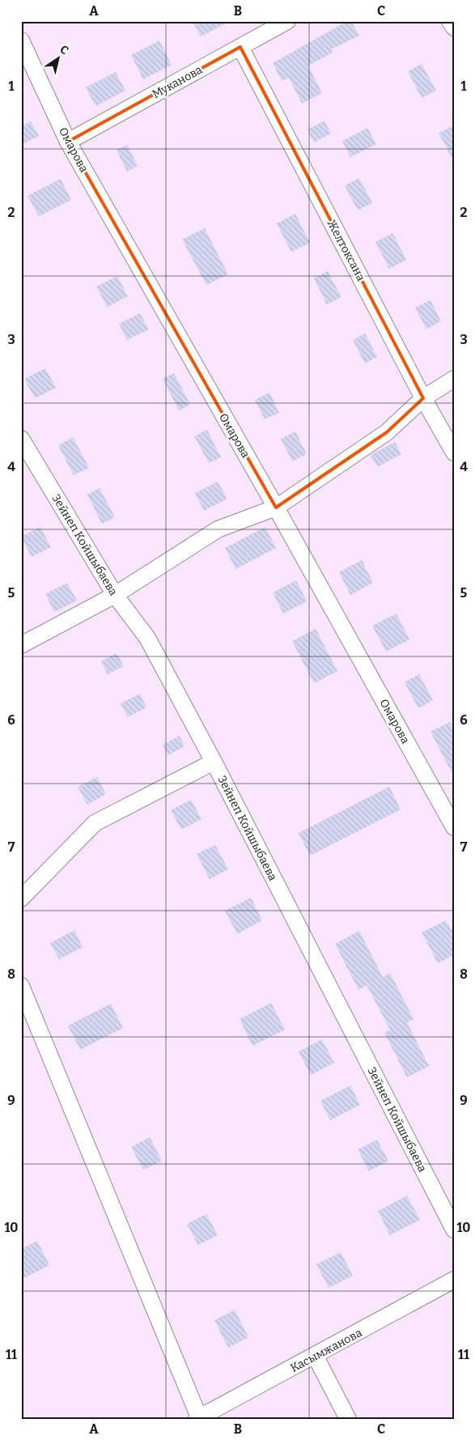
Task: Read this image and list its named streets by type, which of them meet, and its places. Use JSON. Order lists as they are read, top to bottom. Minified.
{"streets":{"street":["Муканова","Омарова","Желтоксана","Зейнеп Койшыбаева","Касымжанова"]},"crossings":[["Муканова","Омарова"],["Муканова","Желтоксана"]],"north":"top right","grid":{"columns":["A","B","C"],"rows":["1","2","3","4","5","6","7","8","9","10","11"]}}
